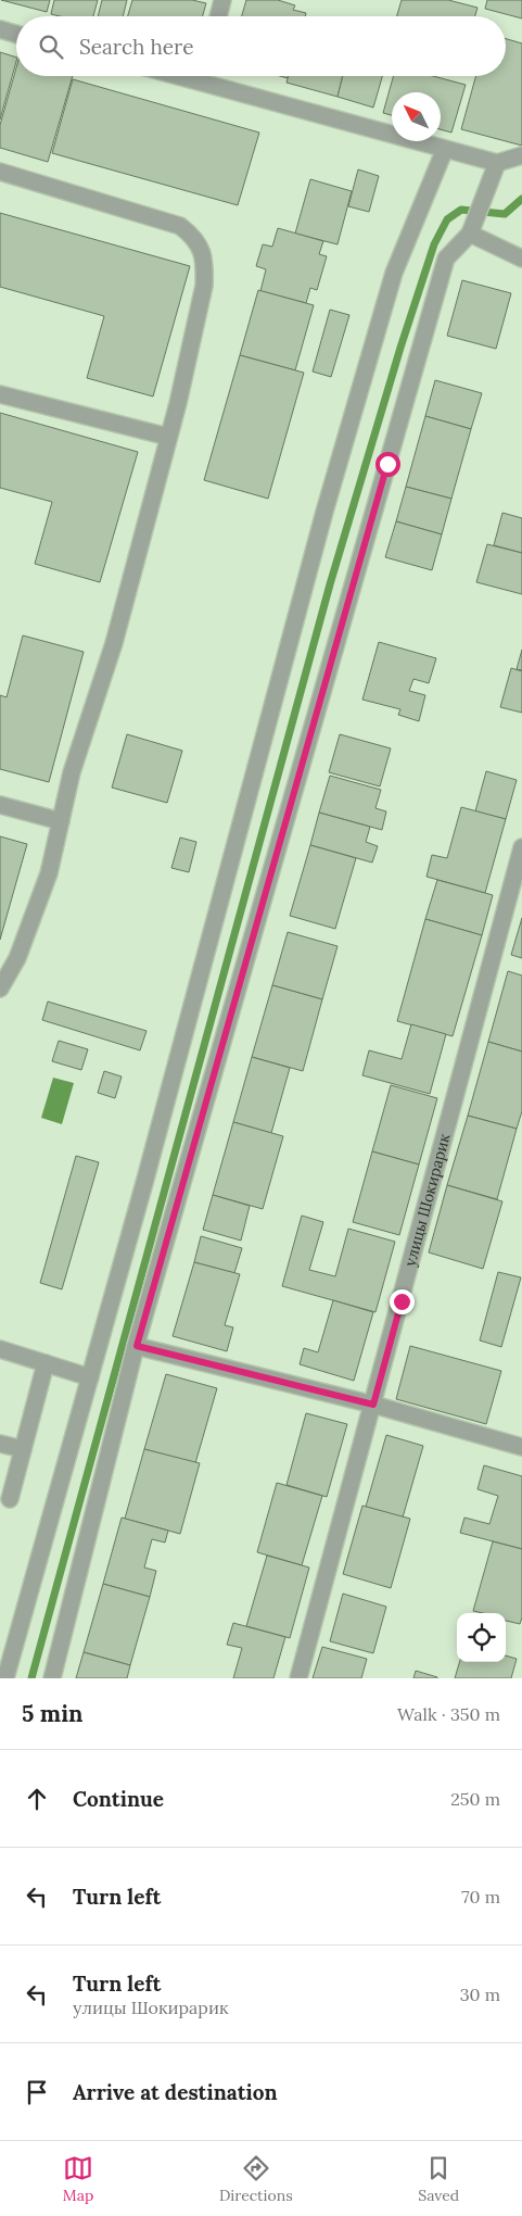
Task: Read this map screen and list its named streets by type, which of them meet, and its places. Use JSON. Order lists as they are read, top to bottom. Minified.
{"streets":{"street":["улицы Шокирарик"]},"north":"top left","page":{"search":"Search here","heading":["5 min","Walk · 350 m"],"list":[["Continue","250 m"],["Turn left","70 m"],["Turn left","улицы Шокирарик","30 m"],"Arrive at destination"],"nav":["Map","Directions","Saved"]}}
